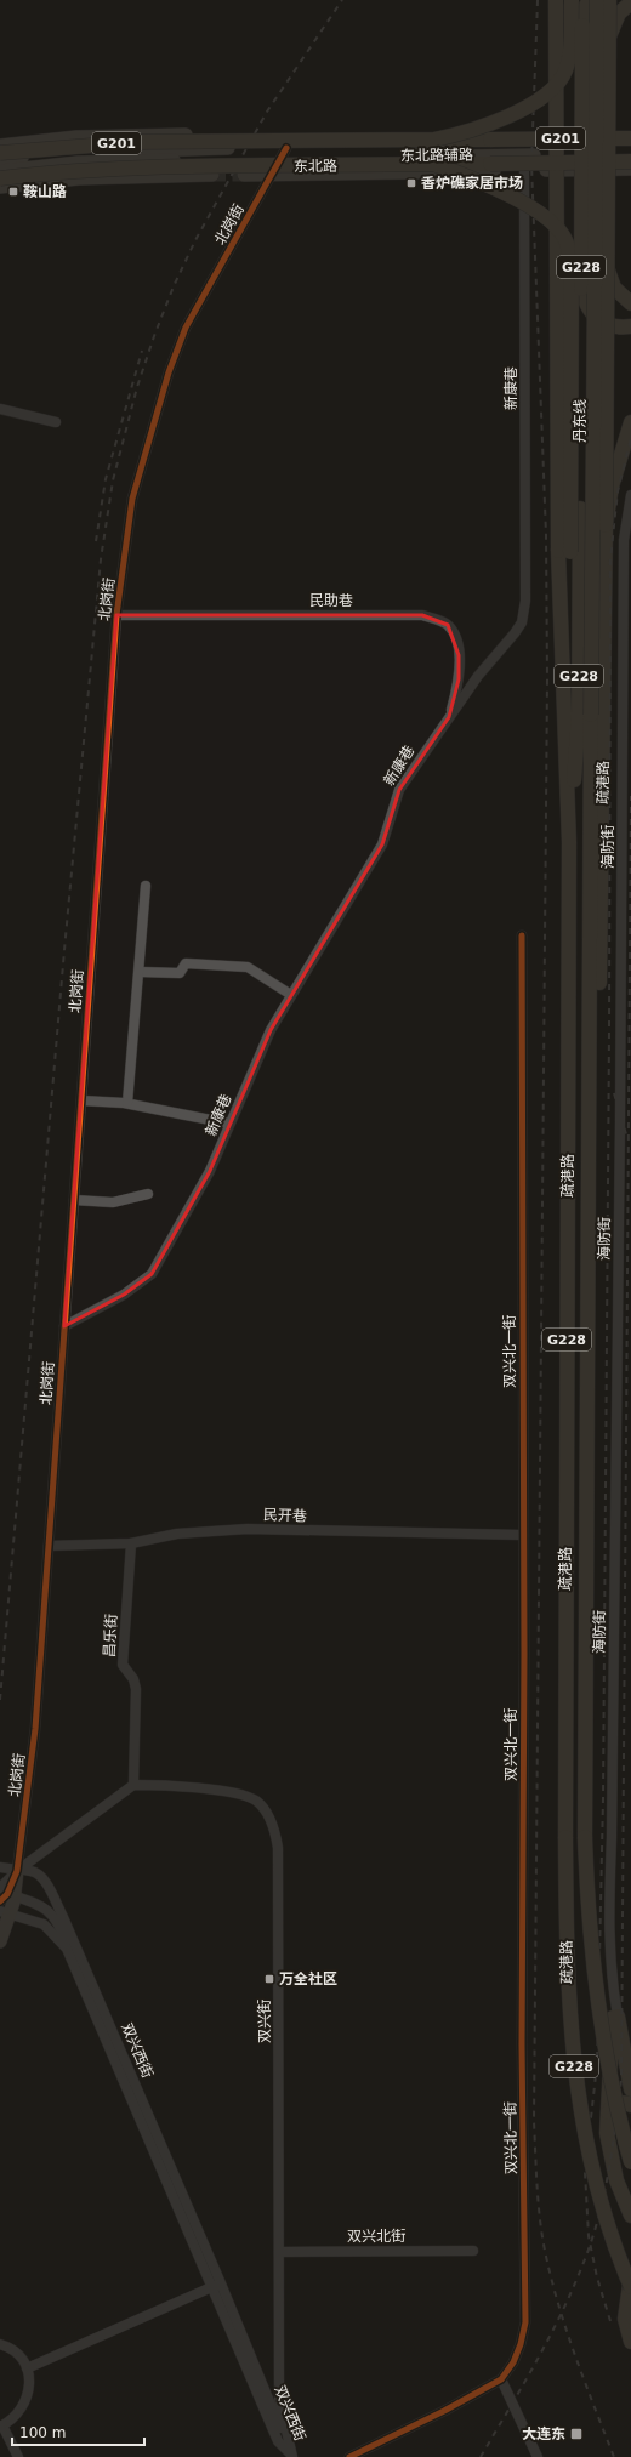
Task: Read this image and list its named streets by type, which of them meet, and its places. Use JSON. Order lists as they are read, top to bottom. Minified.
{"streets":{"highway":["G201","东北路","G228","丹东线","疏港路"],"main road":["东北路辅路","北岗街"],"street":["新康巷","民助巷","海防街","双兴北一街","民开巷","昌乐街","双兴街","双兴西街","双兴北街"]},"crossings":[["东北路辅路","东北路"],["东北路辅路","北岗街"],["东北路辅路","新康巷"],["东北路","北岗街"],["北岗街","新康巷"],["北岗街","民助巷"],["北岗街","民开巷"],["北岗街","双兴西街"],["G228","疏港路"],["新康巷","民助巷"],["丹东线","疏港路"],["双兴北一街","民开巷"],["民开巷","昌乐街"],["昌乐街","双兴街"],["双兴街","双兴西街"],["双兴街","双兴北街"]],"places":{"transit":["香炉礁家居市场","鞍山路","万全社区","大连东"]},"scale_bar":"100 m"}
